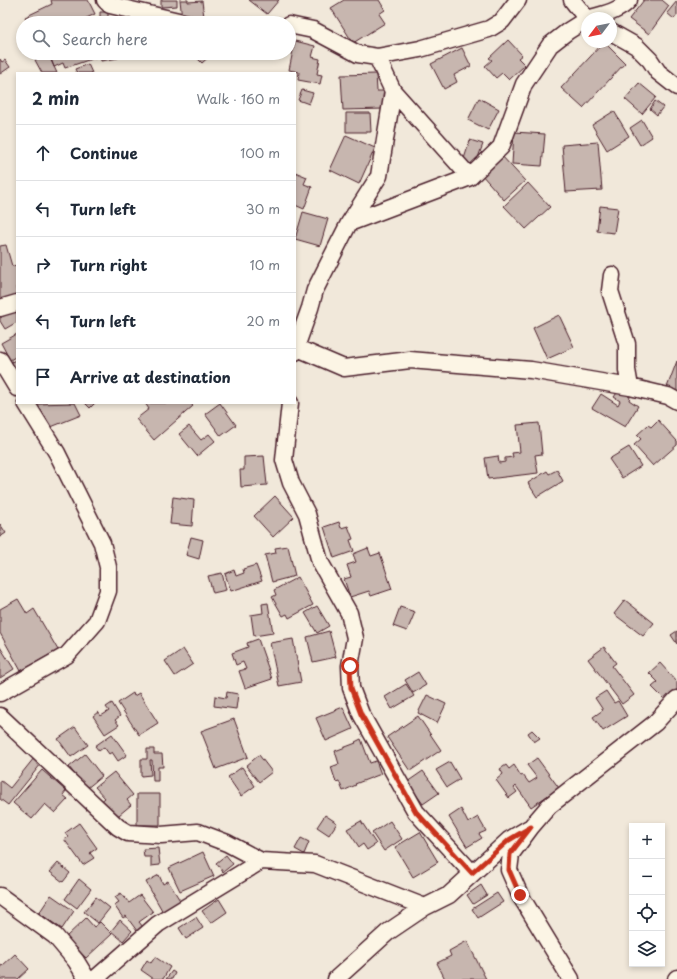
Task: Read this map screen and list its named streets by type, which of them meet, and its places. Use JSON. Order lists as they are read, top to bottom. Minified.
{"north":"bottom left","page":{"search":"Search here","heading":["2 min","Walk · 160 m"],"list":[["Continue","100 m"],["Turn left","30 m"],["Turn right","10 m"],["Turn left","20 m"],"Arrive at destination"],"map_buttons":["+","−"]}}
